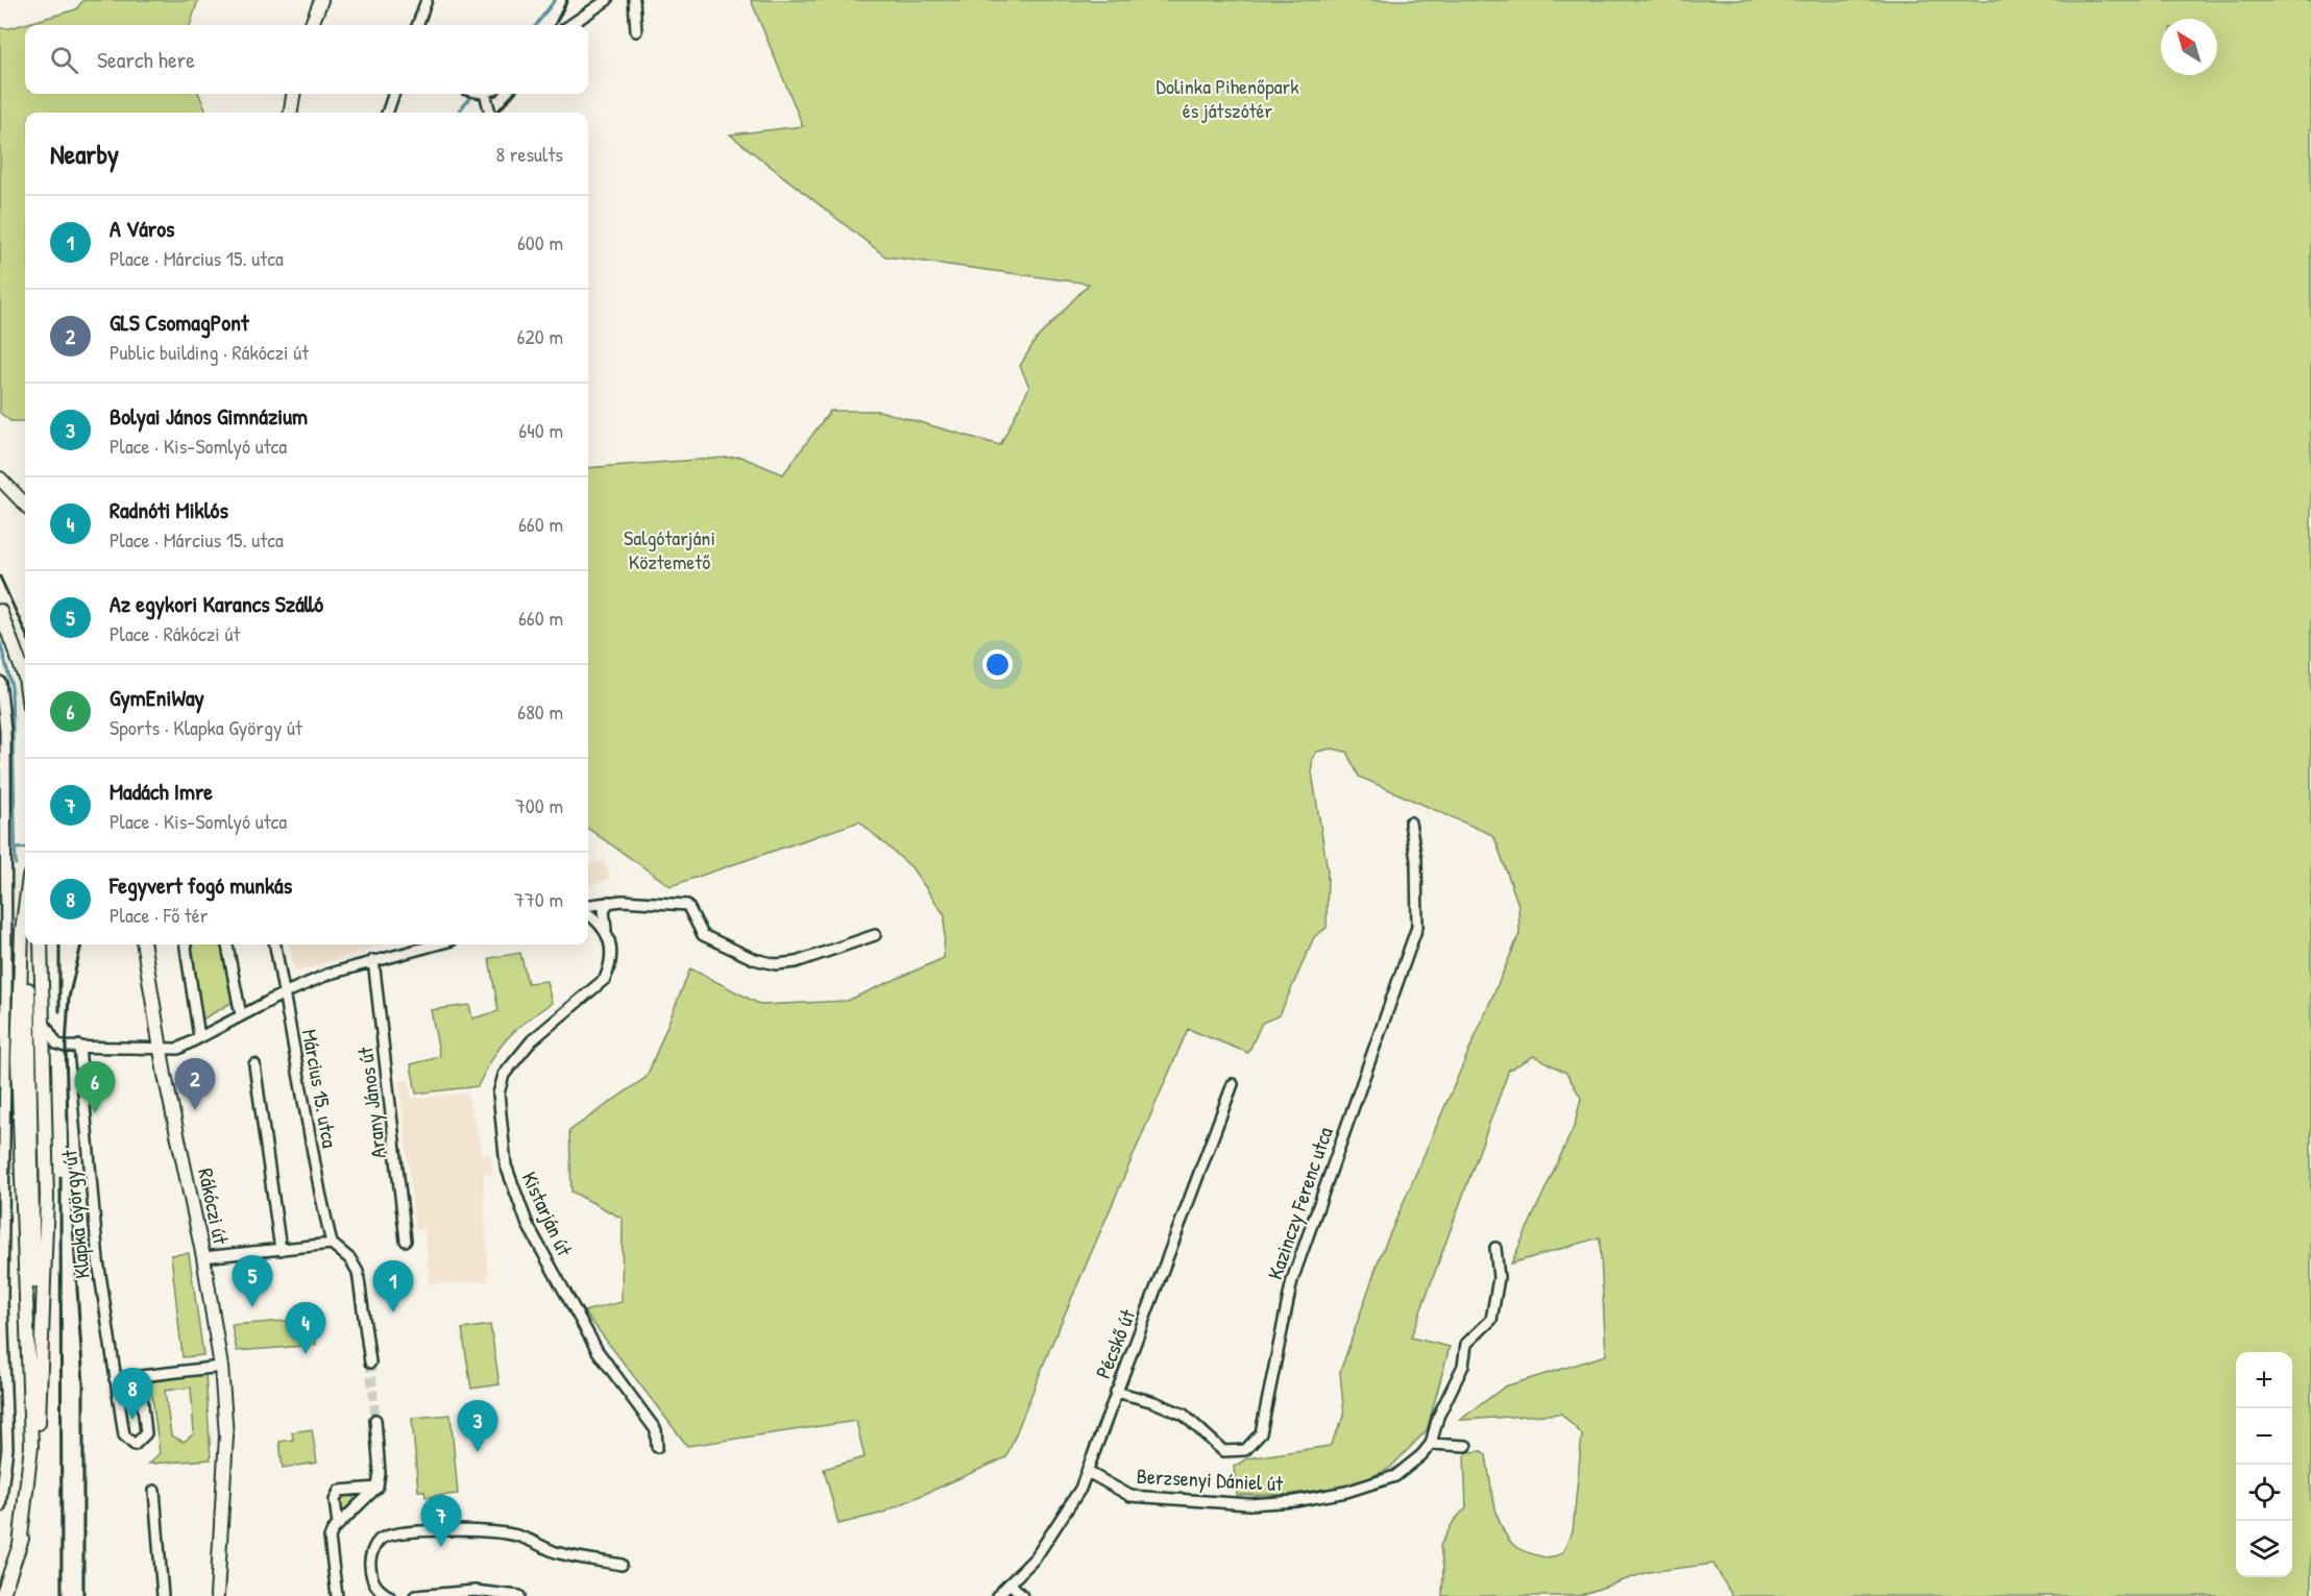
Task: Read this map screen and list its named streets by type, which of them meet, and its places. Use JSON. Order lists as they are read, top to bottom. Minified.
{"streets":{"main road":["Rákóczi út"],"street":["Március 15. utca","Arany János út","Kazinczy Ferenc utca","Kistarján út","Klapka György út","Pécskő út","Berzsenyi Dániel út"]},"crossings":[["Kazinczy Ferenc utca","Pécskő út"],["Pécskő út","Berzsenyi Dániel út"]],"parks":["Dolinka Pihenőpark és játszótér","Salgótarjáni Köztemető"],"north":"top left","page":{"search":"Search here","heading":["Nearby","8 results"],"list":[{"mark":"1","name":"A Város","note":"Place · Március 15. utca","value":"600 m"},{"mark":"2","name":"GLS CsomagPont","note":"Public building · Rákóczi út","value":"620 m"},{"mark":"3","name":"Bolyai János Gimnázium","note":"Place · Kis-Somlyó utca","value":"640 m"},{"mark":"4","name":"Radnóti Miklós","note":"Place · Március 15. utca","value":"660 m"},{"mark":"5","name":"Az egykori Karancs Szálló","note":"Place · Rákóczi út","value":"660 m"},{"mark":"6","name":"GymEniWay","note":"Sports · Klapka György út","value":"680 m"},{"mark":"7","name":"Madách Imre","note":"Place · Kis-Somlyó utca","value":"700 m"},{"mark":"8","name":"Fegyvert fogó munkás","note":"Place · Fő tér","value":"770 m"}],"pins":["2","6","5","1","4","8","3","7"],"map_buttons":["+","−"]}}
